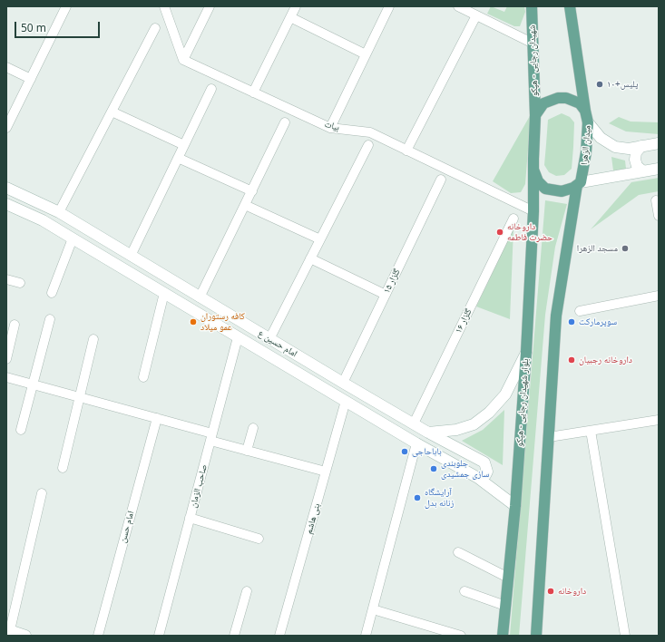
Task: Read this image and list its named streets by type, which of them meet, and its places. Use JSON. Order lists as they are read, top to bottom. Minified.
{"streets":{"main road":["شهیدان رجایی - هپکو","میدان الزهرا","بلوار شهیدان رجایی - هپکو"],"street":["بیات","گلزار ۱۵","گلزار ۱۶","امام حسین ع","صاحب الزمان","بنی هاشم","امام حسن"]},"crossings":[["شهیدان رجایی - هپکو","میدان الزهرا"],["شهیدان رجایی - هپکو","بلوار شهیدان رجایی - هپکو"],["بیات","بلوار شهیدان رجایی - هپکو"],["میدان الزهرا","بلوار شهیدان رجایی - هپکو"],["گلزار ۱۵","امام حسین ع"],["گلزار ۱۶","امام حسین ع"],["امام حسین ع","بلوار شهیدان رجایی - هپکو"],["امام حسین ع","صاحب الزمان"],["امام حسین ع","بنی هاشم"]],"places":["پلیس+۱۰","داروخانه حضرت فاطمه","مسجد الزهرا","کافه رستوران عمو میلاد","سوپرمارکت","داروخانه رجبیان","باباحاجی","جلوبندی سازی جمشیدی","آرایشگاه زنانه بدل","داروخانه"],"scale_bar":"50 m"}
